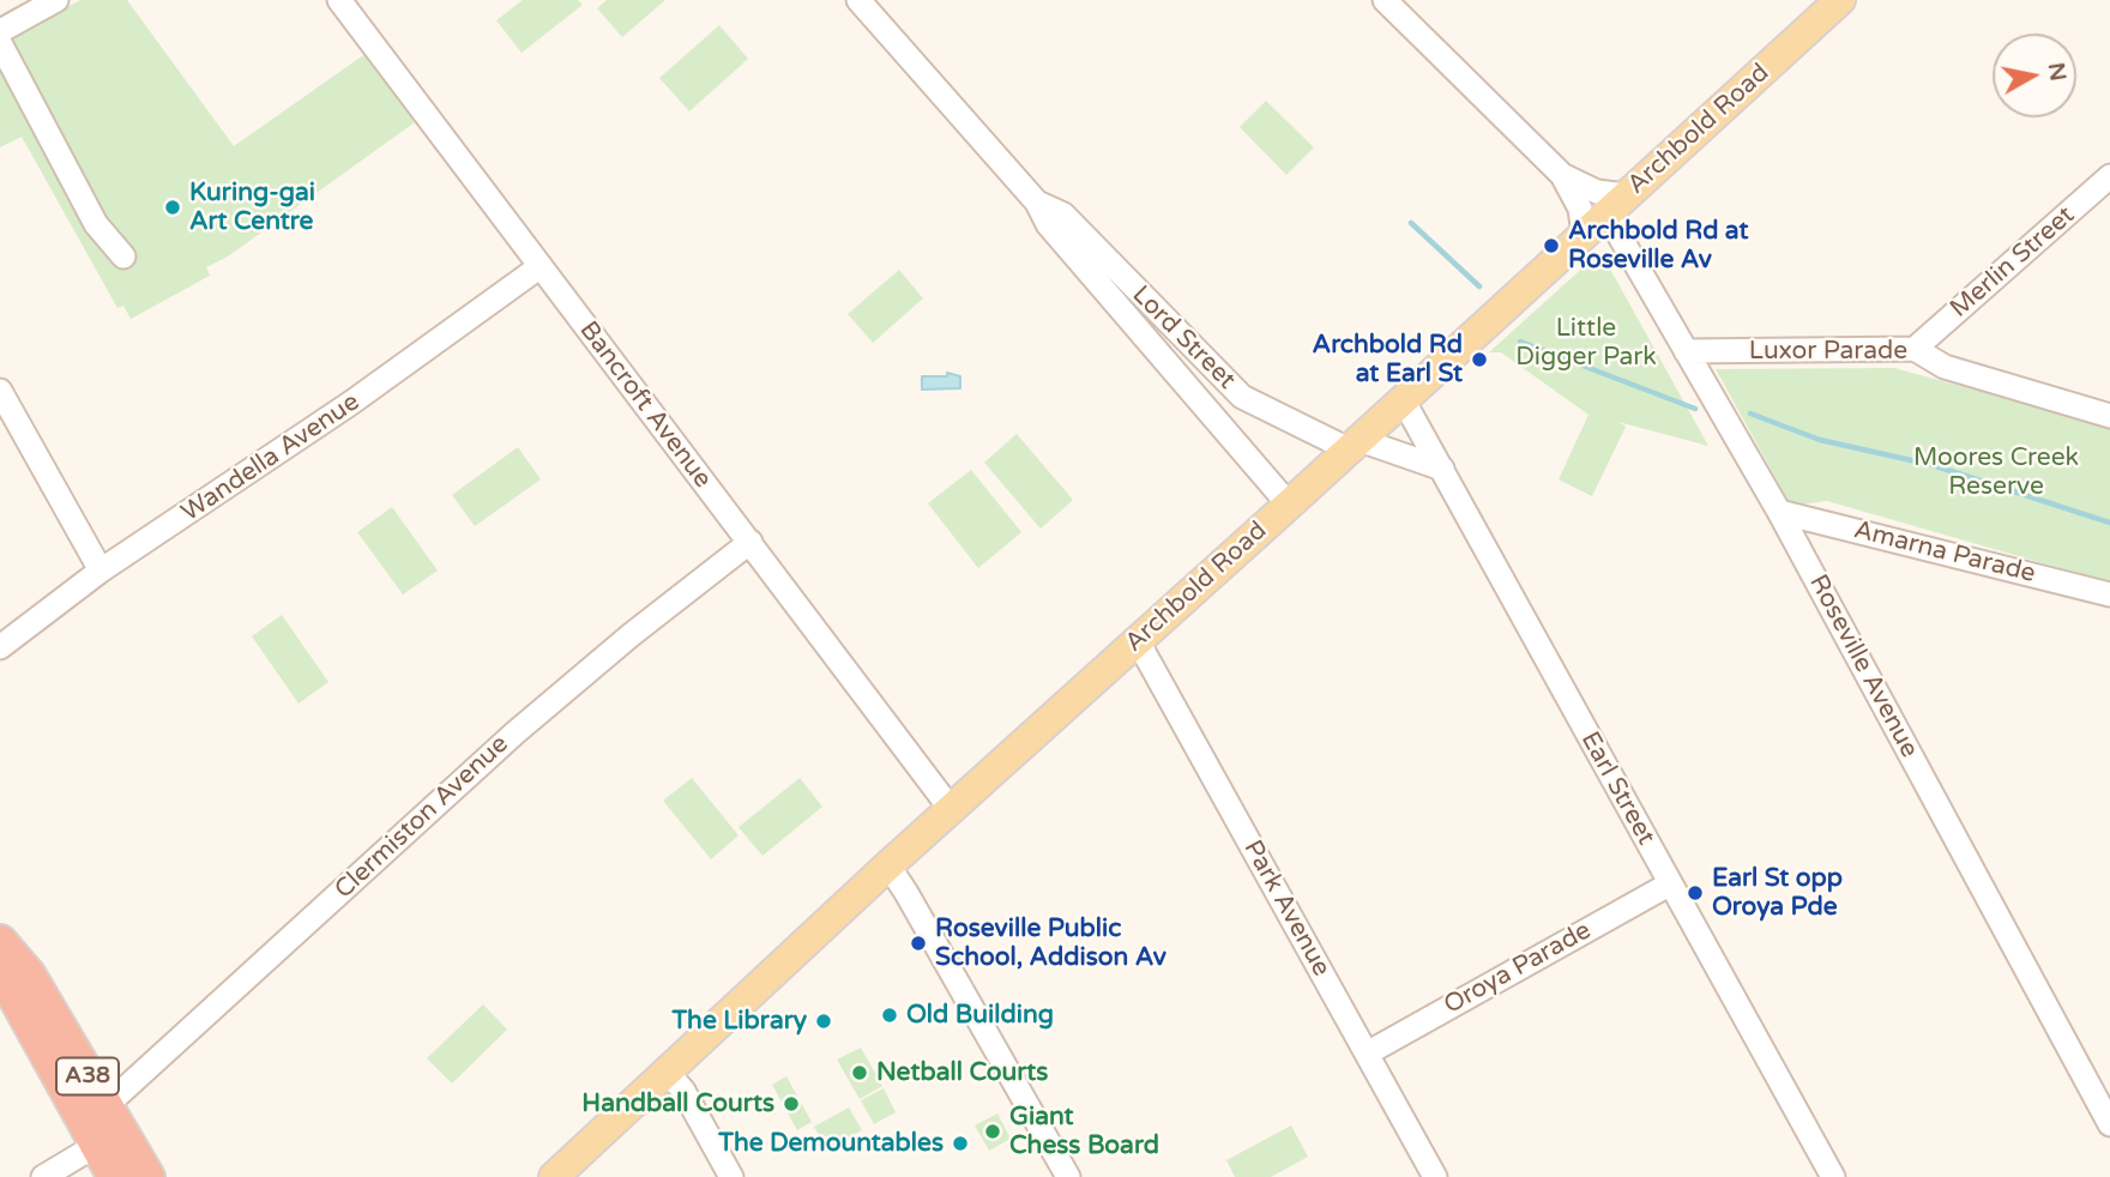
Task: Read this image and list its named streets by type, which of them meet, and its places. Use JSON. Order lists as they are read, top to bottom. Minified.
{"streets":{"highway":["A38"],"main road":["Archbold Road"],"street":["Merlin Street","Lord Street","Luxor Parade","Bancroft Avenue","Wandella Avenue","Amarna Parade","Roseville Avenue","Earl Street","Clermiston Avenue","Park Avenue","Oroya Parade"]},"crossings":[["Archbold Road","Lord Street"],["Archbold Road","Bancroft Avenue"],["Archbold Road","Roseville Avenue"],["Archbold Road","Earl Street"],["Archbold Road","Park Avenue"],["Merlin Street","Luxor Parade"],["Lord Street","Earl Street"],["Luxor Parade","Roseville Avenue"],["Bancroft Avenue","Wandella Avenue"],["Bancroft Avenue","Clermiston Avenue"],["Amarna Parade","Roseville Avenue"],["Earl Street","Oroya Parade"],["Clermiston Avenue","A38"],["Park Avenue","Oroya Parade"]],"parks":["Little Digger Park","Moores Creek Reserve"],"places":["Kuring-gai Art Centre","Archbold Rd at Roseville Av","Archbold Rd at Earl St","Earl St opp Oroya Pde","Roseville Public School, Addison Av","Old Building","The Library","Netball Courts","Handball Courts","Giant Chess Board","The Demountables"],"north":"right"}
